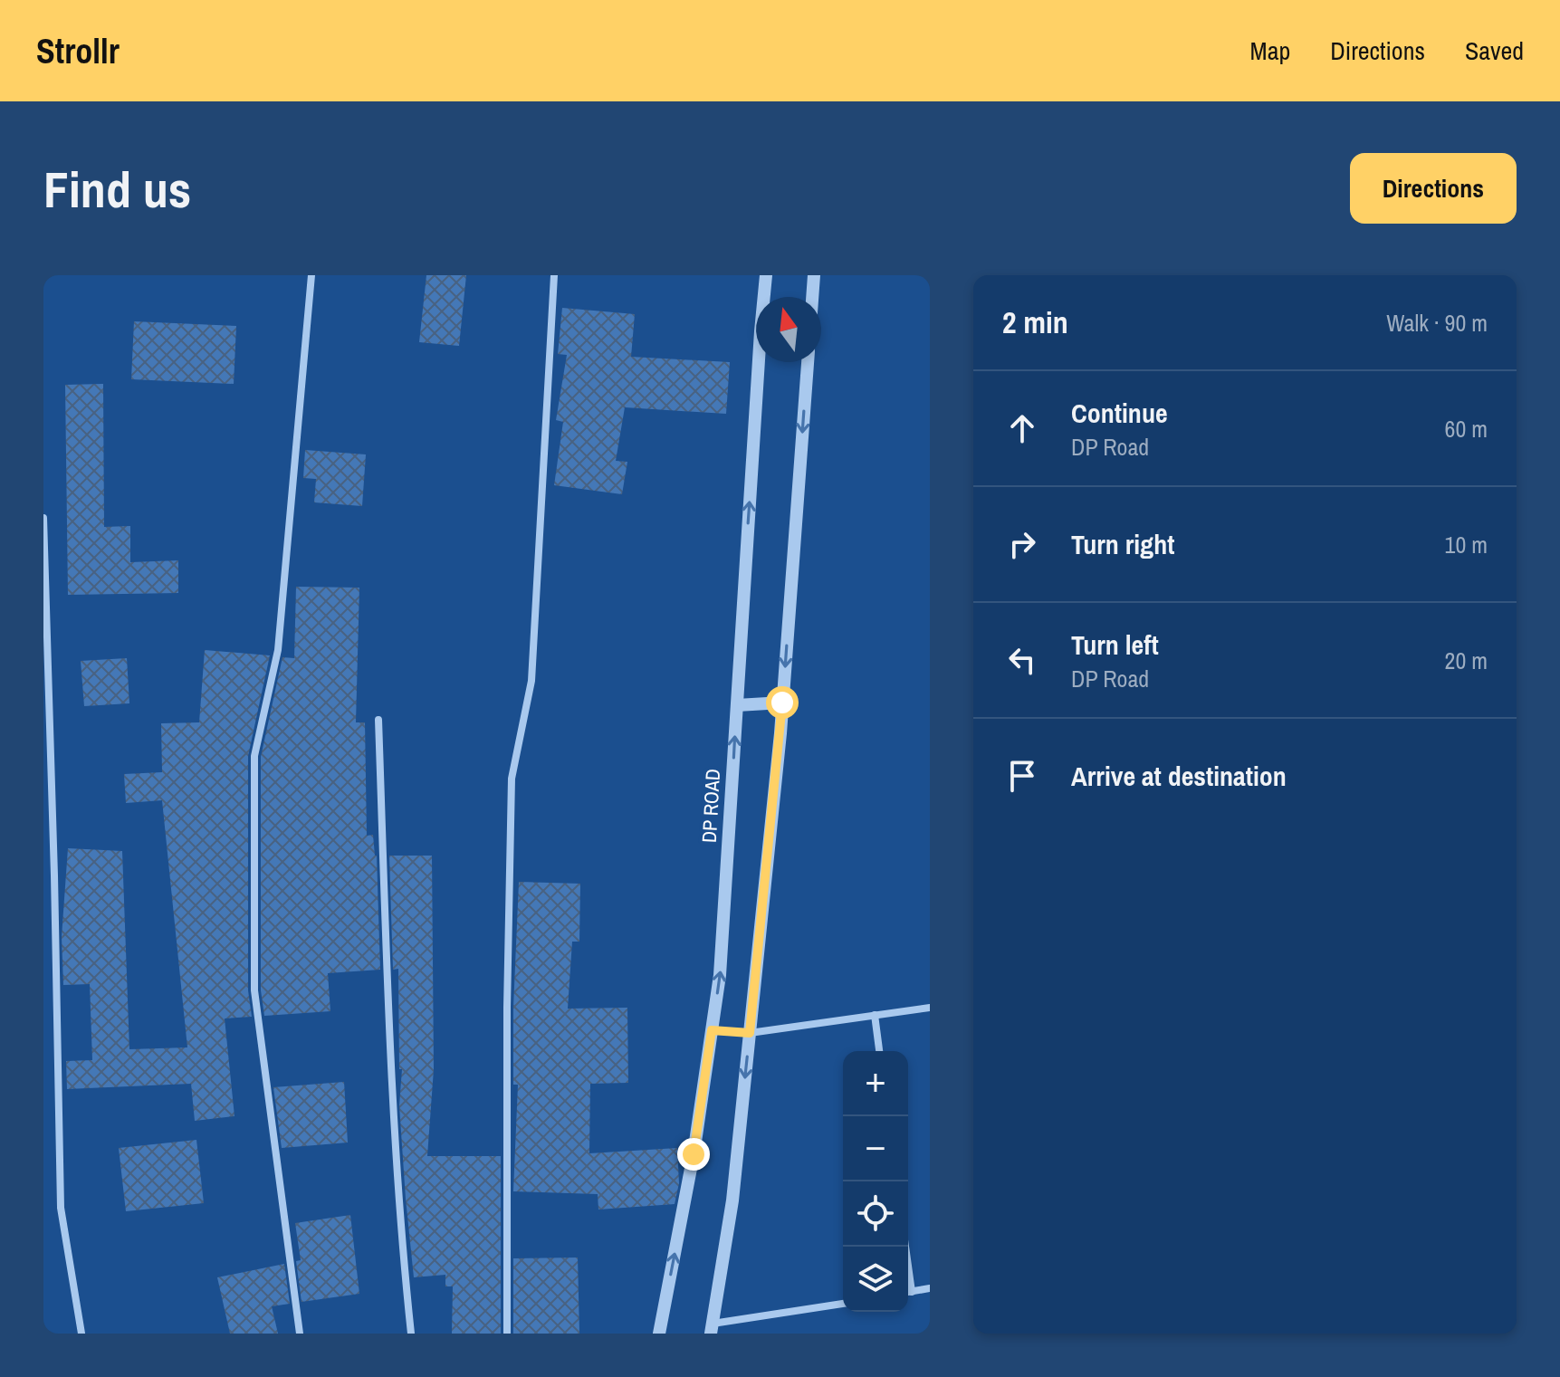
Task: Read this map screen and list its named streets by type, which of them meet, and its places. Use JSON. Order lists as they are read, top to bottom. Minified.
{"streets":{"street":["DP ROAD"]},"north":"top","page":{"header":"Strollr","nav":["Map","Directions","Saved"],"buttons":"Directions","title":"Find us","heading":["2 min","Walk · 90 m"],"list":[["Continue","DP Road","60 m"],["Turn right","10 m"],["Turn left","DP Road","20 m"],"Arrive at destination"],"map_buttons":["+","−"]}}
